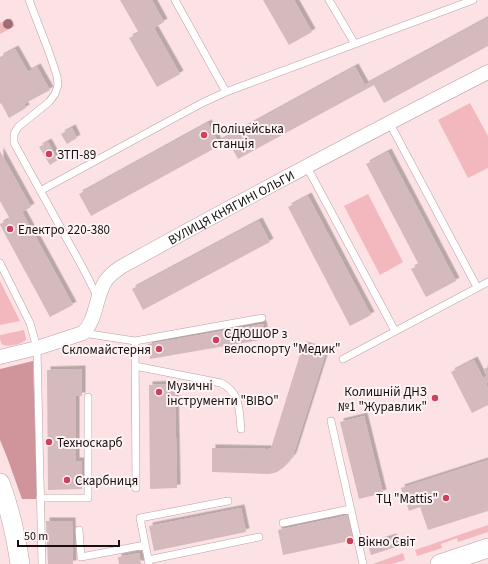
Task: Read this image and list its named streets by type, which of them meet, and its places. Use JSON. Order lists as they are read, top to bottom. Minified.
{"streets":{"street":["ВУЛИЦЯ КНЯГИНІ ОЛЬГИ"]},"places":["Поліцейська станція","ЗТП-89","Електро 220-380","СДЮШОР з велоспорту \"Медик\"","Скломайстерня","Музичні інструменти \"ВІВО\"","Колишній ДНЗ №1 \"Журавлик\"","Техноскарб","Скарбниця","ТЦ \"Mattis\"","Вікно Світ"],"scale_bar":"50 m"}
